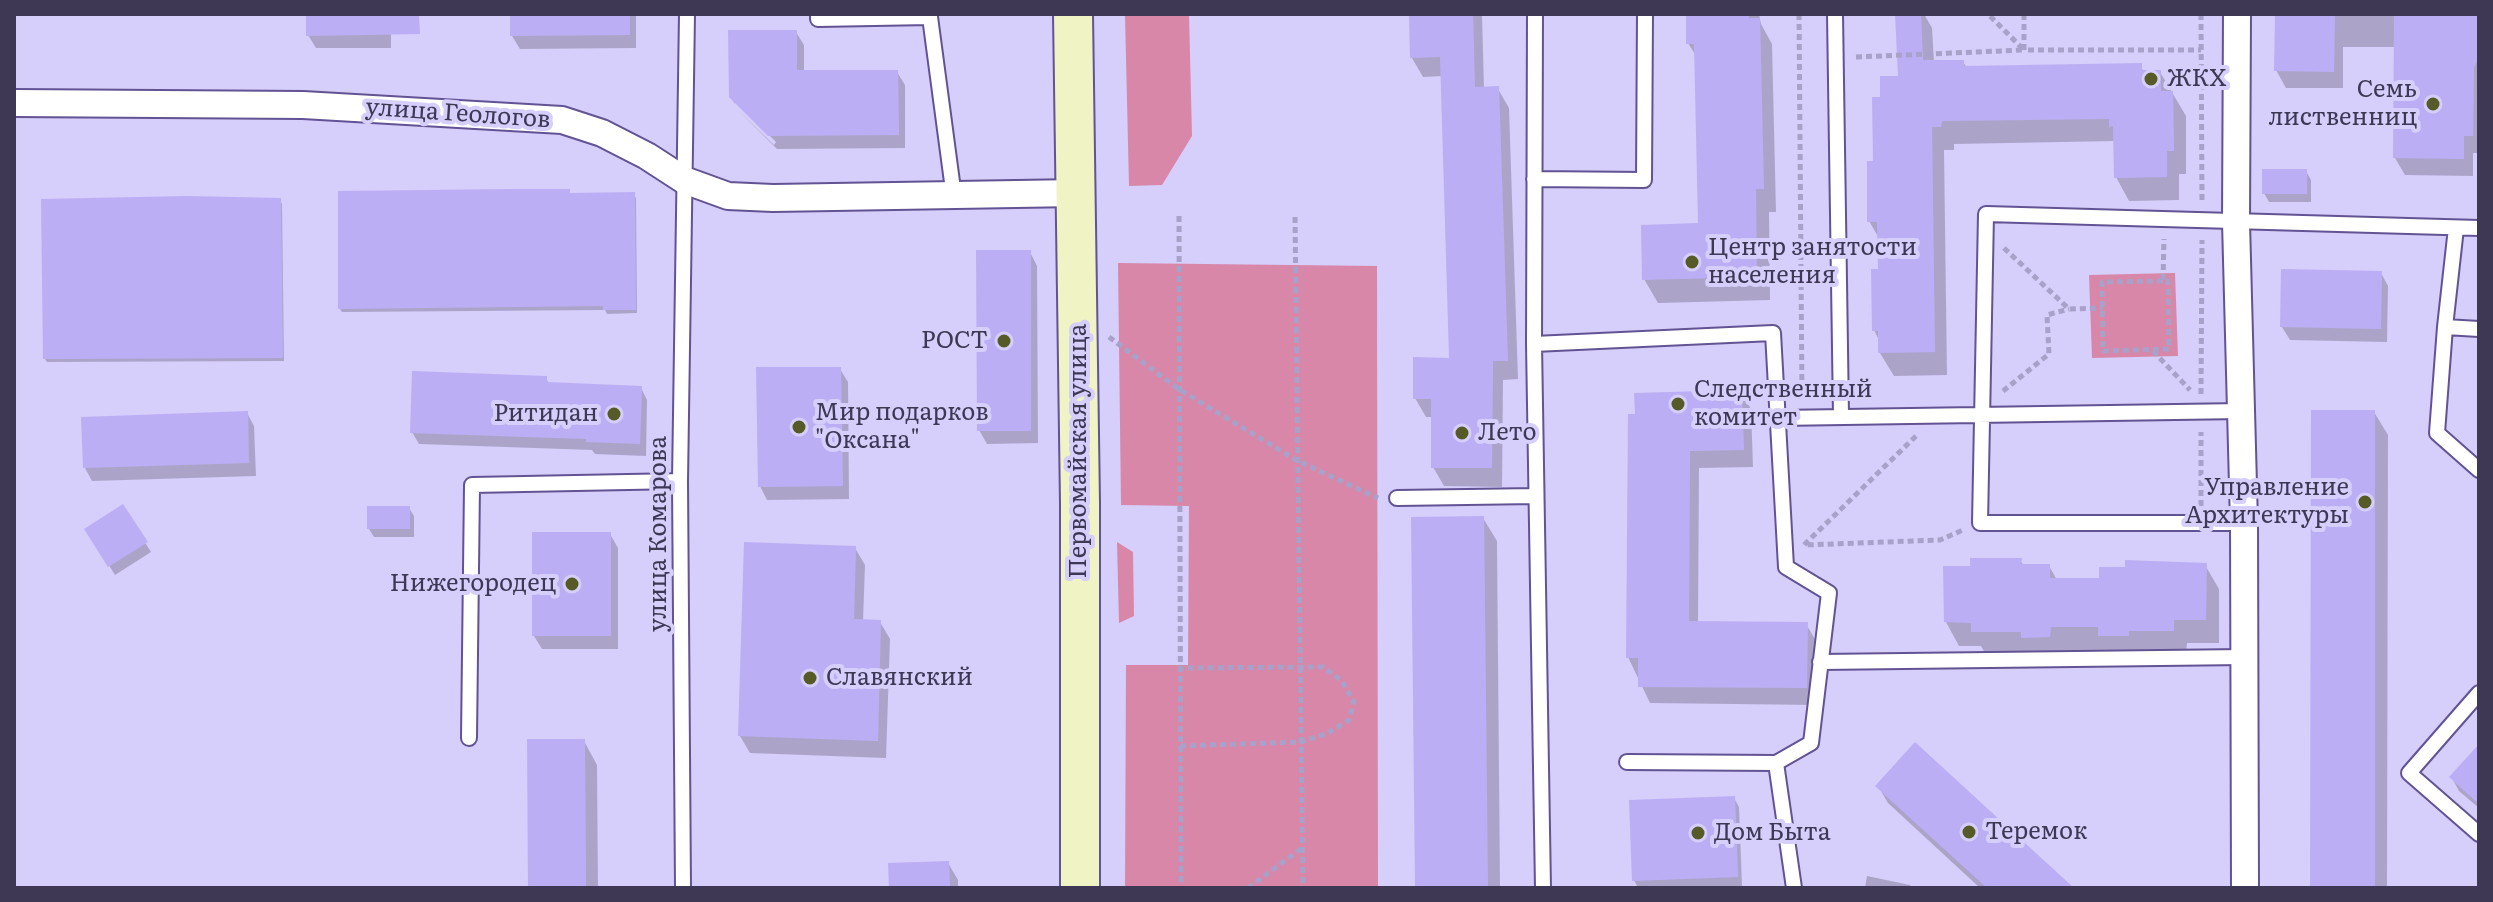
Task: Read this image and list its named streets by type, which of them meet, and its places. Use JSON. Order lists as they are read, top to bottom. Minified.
{"streets":{"main road":["Первомайская улица"],"street":["улица Геологов"],"lane":["улица Комарова"]},"crossings":[["улица Геологов","Первомайская улица"],["улица Геологов","улица Комарова"]],"places":["ЖКХ","Семь лиственниц","Центр занятости населения","РОСТ","Следственный комитет","Ритидан","Мир подарков \"Оксана\"","Лето","Управление Архитектуры","Нижегородец","Славянский","Теремок","Дом Быта"]}
